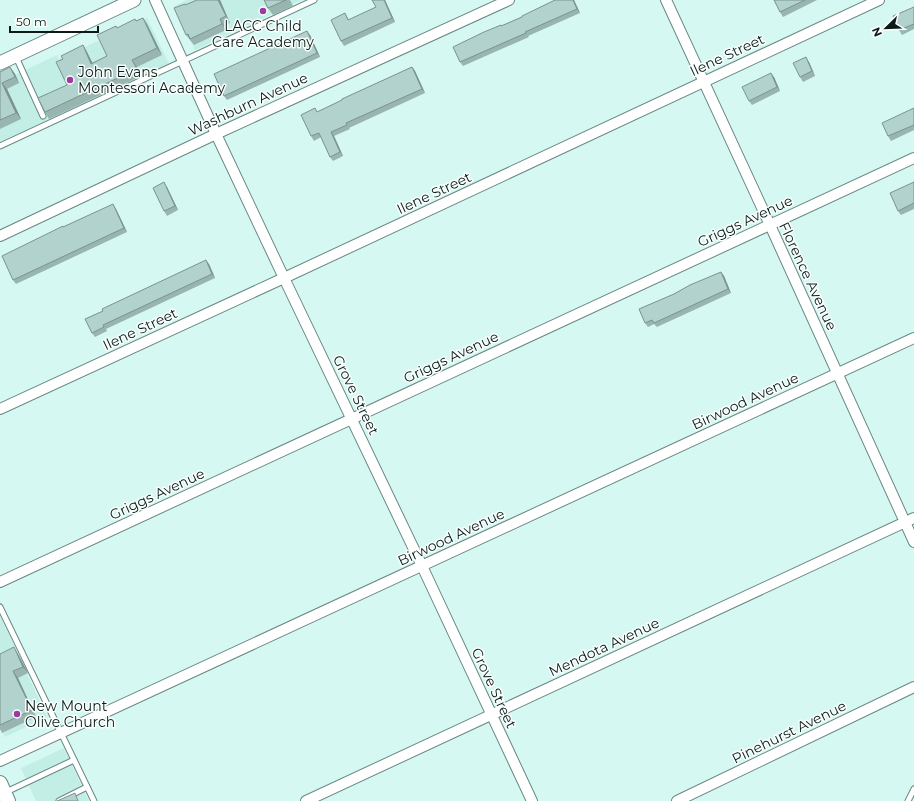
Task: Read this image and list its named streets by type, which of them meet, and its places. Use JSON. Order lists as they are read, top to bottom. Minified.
{"streets":{"street":["Ilene Street","Washburn Avenue","Griggs Avenue","Florence Avenue","Grove Street","Birwood Avenue","Mendota Avenue","Pinehurst Avenue"]},"crossings":[["Ilene Street","Florence Avenue"],["Ilene Street","Grove Street"],["Washburn Avenue","Grove Street"],["Griggs Avenue","Florence Avenue"],["Griggs Avenue","Grove Street"],["Florence Avenue","Birwood Avenue"],["Florence Avenue","Mendota Avenue"],["Grove Street","Birwood Avenue"],["Grove Street","Mendota Avenue"]],"places":["LACC Child Care Academy","John Evans Montessori Academy","New Mount Olive Church"],"scale_bar":"50 m","north":"bottom left"}
